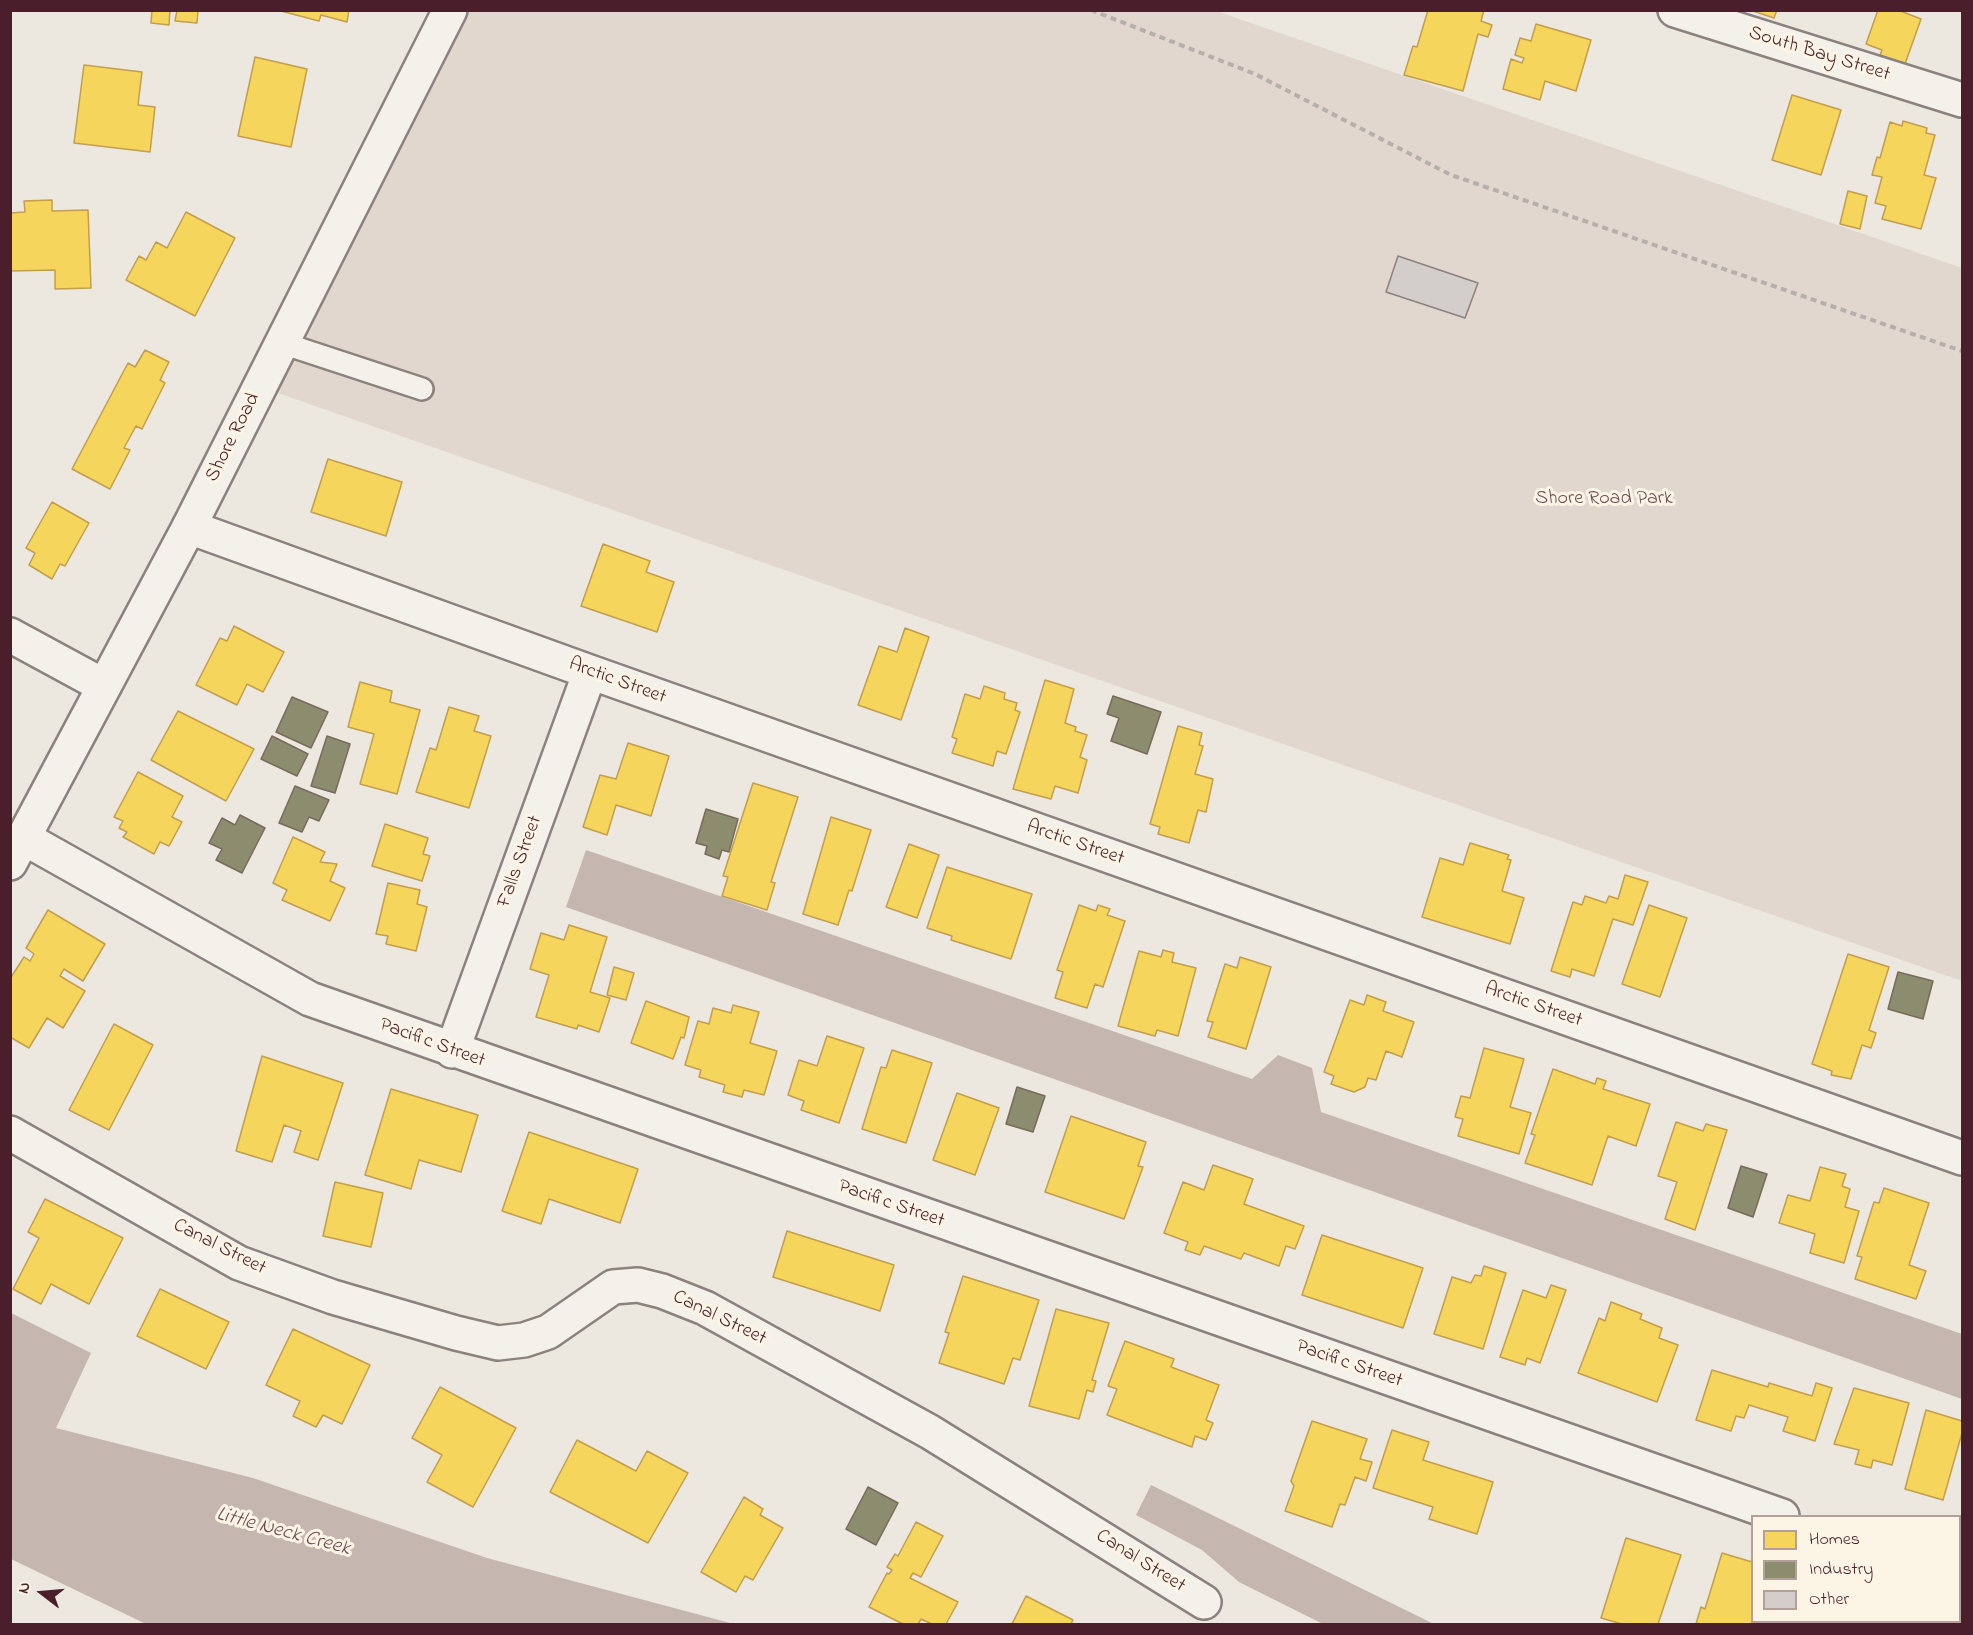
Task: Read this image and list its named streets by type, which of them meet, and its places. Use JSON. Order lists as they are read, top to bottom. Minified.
{"streets":{"street":["South Bay Street","Shore Road","Arctic Street","Falls Street","Pacific Street","Canal Street"]},"crossings":[["Shore Road","Arctic Street"],["Shore Road","Pacific Street"],["Arctic Street","Falls Street"],["Falls Street","Pacific Street"]],"water":["Little Neck Creek"],"parks":["Shore Road Park"],"legend":["Homes","Industry","Other"],"north":"left"}
